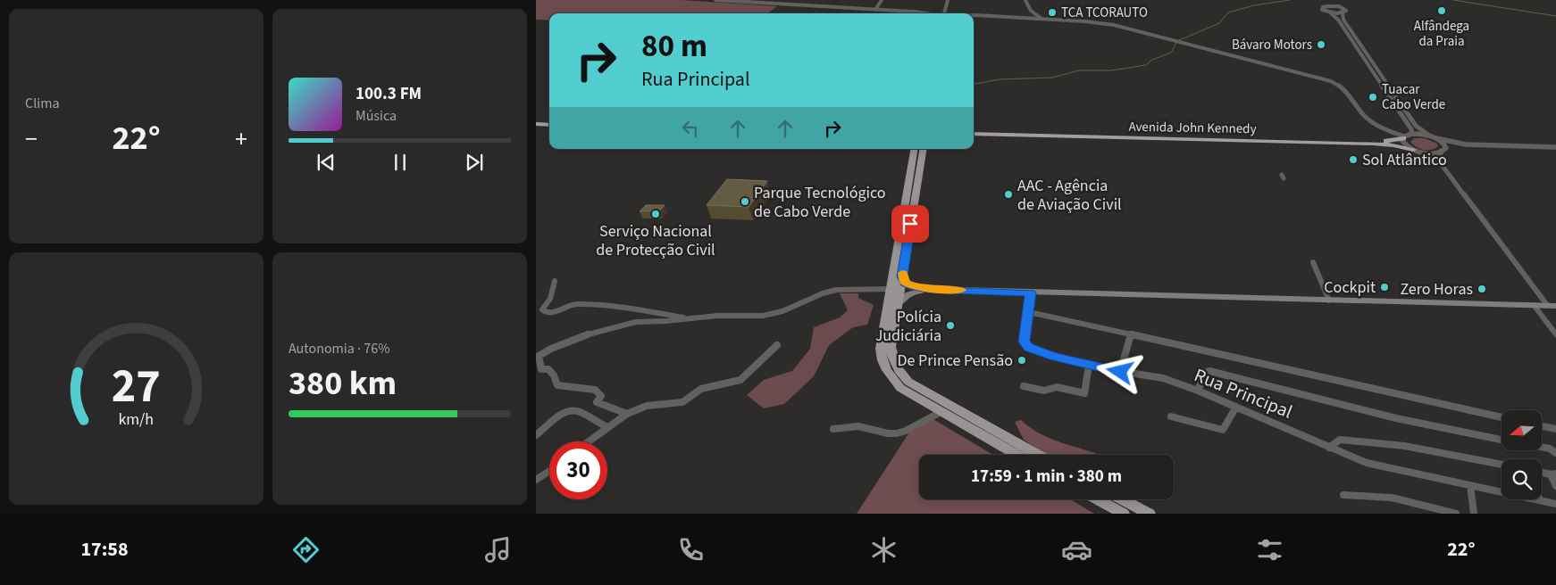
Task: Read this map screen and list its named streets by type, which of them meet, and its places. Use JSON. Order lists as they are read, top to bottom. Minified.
{"streets":{"highway":["Avenida John Kennedy"],"street":["Rua Principal"]},"places":["Alfândega da Praia","TCA TCORAUTO","Bávaro Motors","Tuacar Cabo Verde","Sol Atlântico","AAC - Agência de Aviação Civil","Parque Tecnológico de Cabo Verde","Serviço Nacional de Protecção Civil","Cockpit","Zero Horas","Polícia Judiciária","De Prince Pensão"],"north":"left","page":{"tile":["Clima",["Autonomia · 76%","380 km"]],"turn":["80 m","Rua Principal"],"song":["100.3 FM","Música"],"heat":["−","22°","+"],"limit":"30","trip":"17:59 · 1 min · 380 m","tabs":["17:58","22°"],"gauge":["27","km/h"]}}
